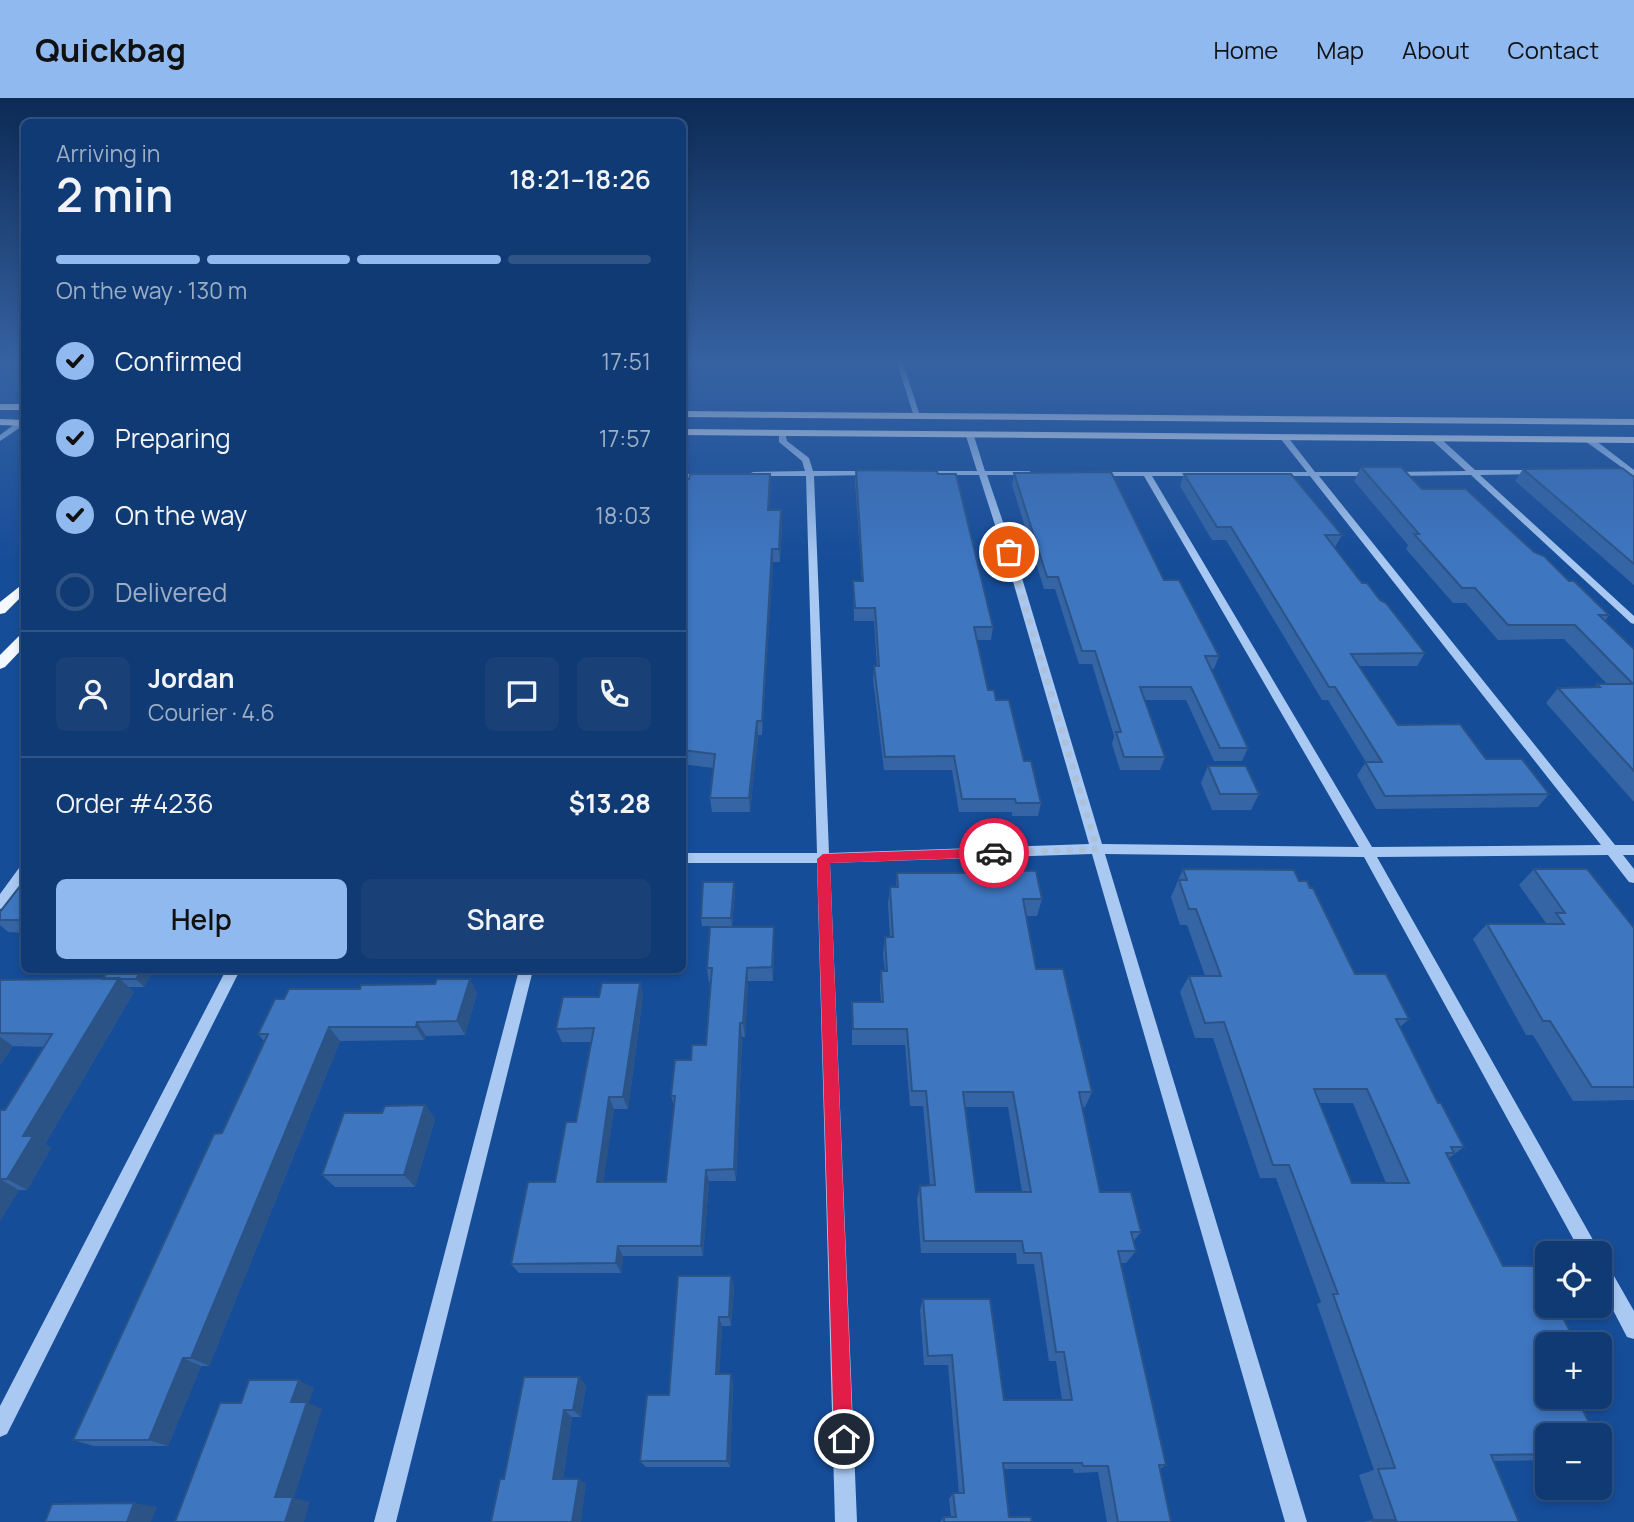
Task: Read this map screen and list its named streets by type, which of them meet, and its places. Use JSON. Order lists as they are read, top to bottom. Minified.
{"page":{"header":"Quickbag","nav":["Home","Map","About","Contact"],"heading":["2 min","Arriving in","18:21–18:26"],"panel":["Jordan","Courier · 4.6","Order #4236","$13.28"],"bar":"On the way · 130 m","list":[["Confirmed","17:51"],["Preparing","17:57"],["On the way","18:03"],"Delivered"],"buttons":["Help","Share"],"map_buttons":["+","−"]}}
